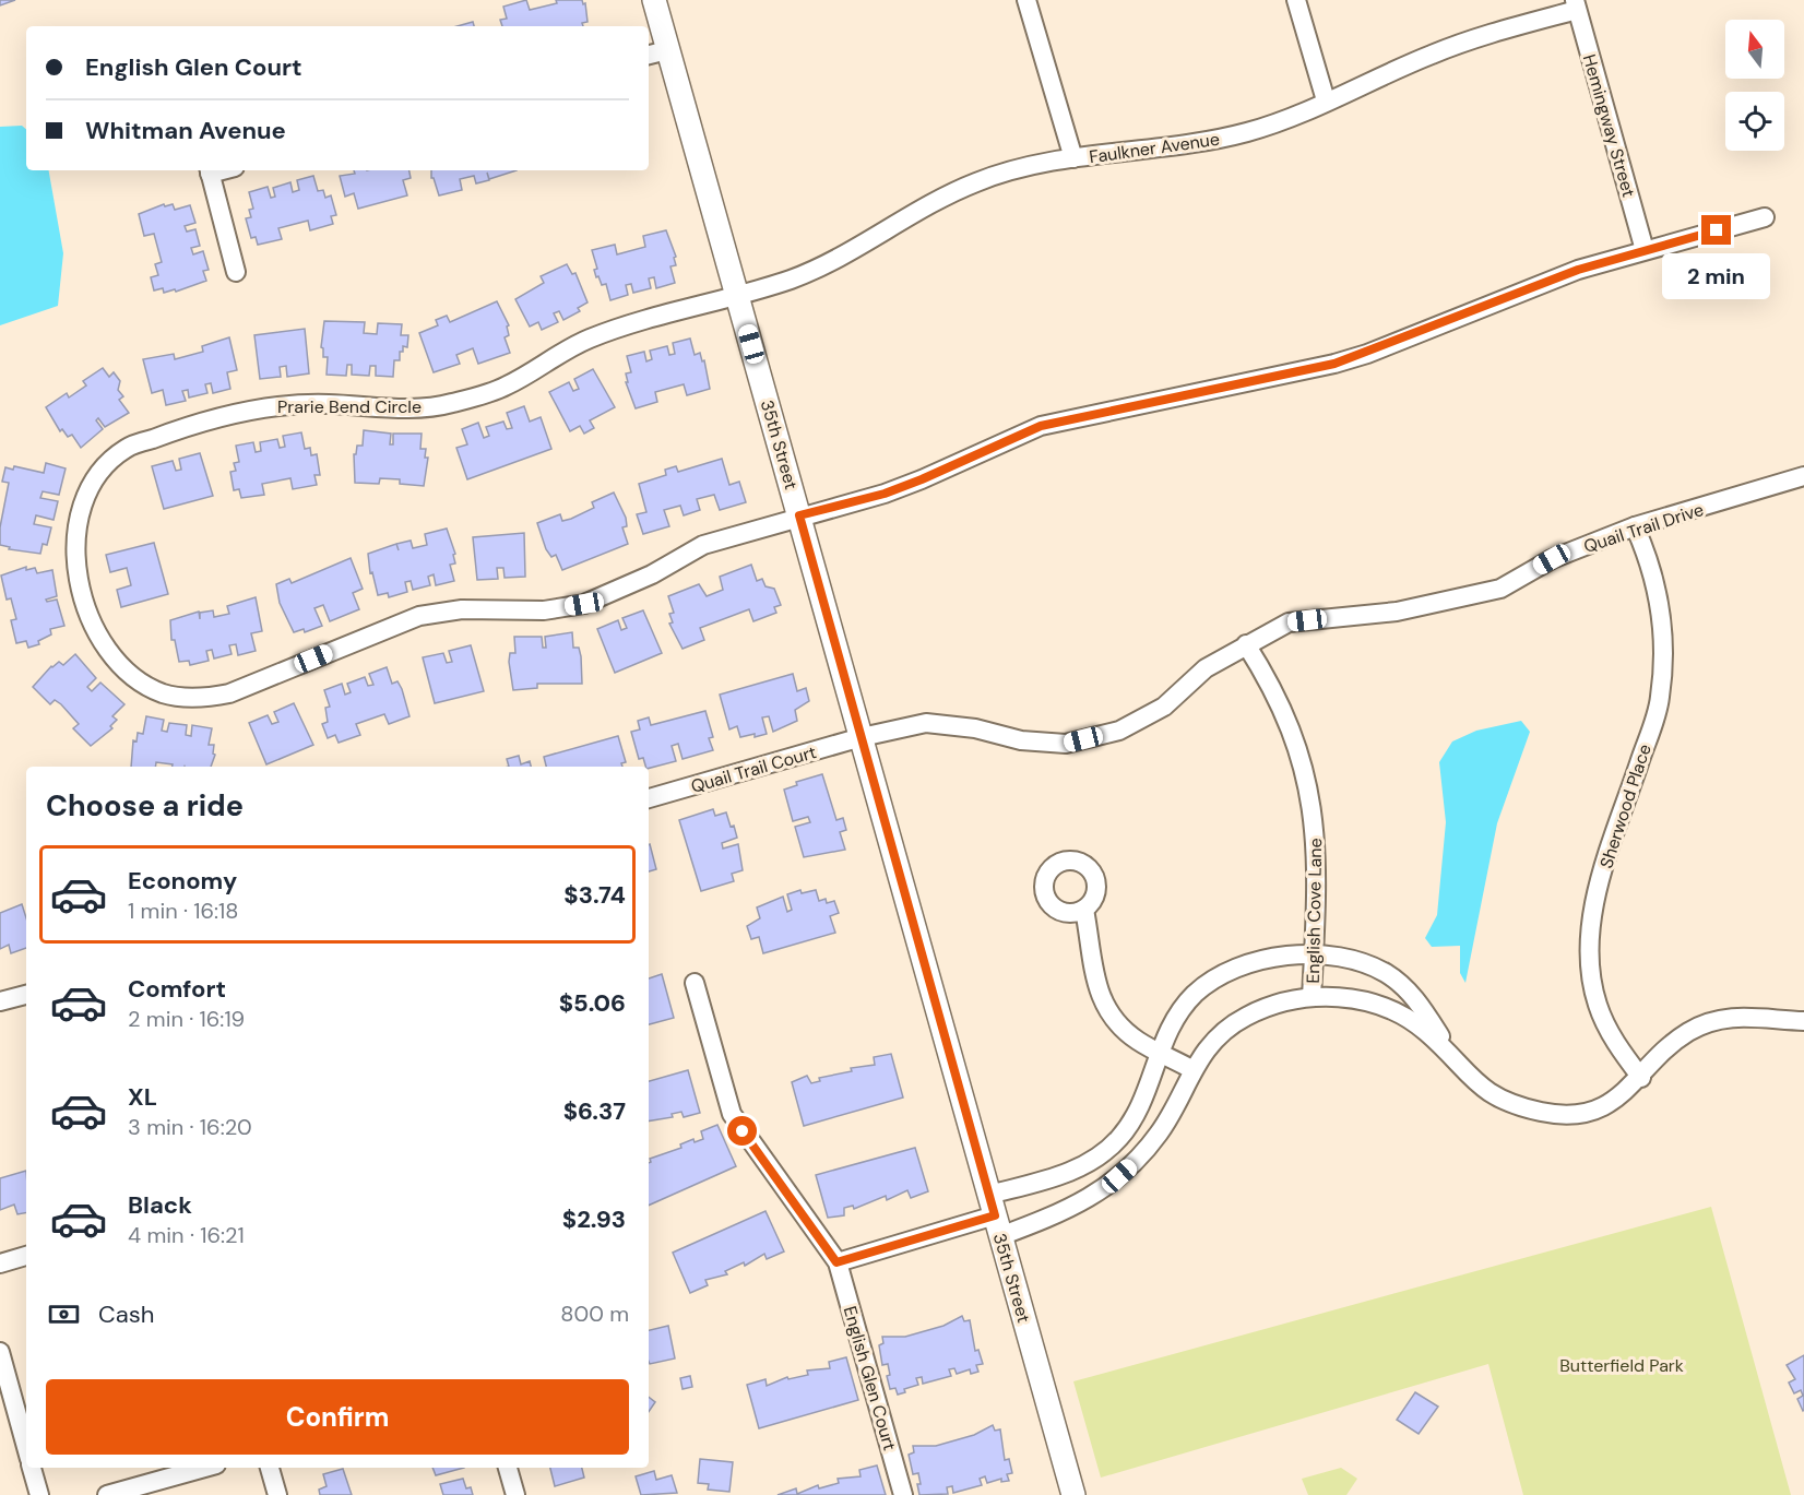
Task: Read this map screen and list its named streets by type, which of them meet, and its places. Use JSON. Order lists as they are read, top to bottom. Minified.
{"streets":{"street":["Hemingway Street","Faulkner Avenue","Prarie Bend Circle","35th Street","Quail Trail Drive","Quail Trail Court","Sherwood Place","English Cove Lane","English Glen Court"]},"crossings":[["Hemingway Street","Faulkner Avenue"],["Hemingway Street","Prarie Bend Circle"],["Faulkner Avenue","Prarie Bend Circle"],["Faulkner Avenue","35th Street"],["Prarie Bend Circle","35th Street"],["35th Street","Quail Trail Drive"],["35th Street","Quail Trail Court"],["Quail Trail Drive","Quail Trail Court"],["Quail Trail Drive","Sherwood Place"],["Quail Trail Drive","English Cove Lane"]],"parks":["Butterfield Park"],"north":"top","page":{"banner":["English Glen Court","Whitman Avenue"],"bubble":"2 min","heading":"Choose a ride","list":[{"name":"Economy","note":"1 min · 16:18","value":"$3.74"},{"name":"Comfort","note":"2 min · 16:19","value":"$5.06"},{"name":"XL","note":"3 min · 16:20","value":"$6.37"},{"name":"Black","note":"4 min · 16:21","value":"$2.93"}],"pay":["Cash","800 m"],"buttons":"Confirm"}}
